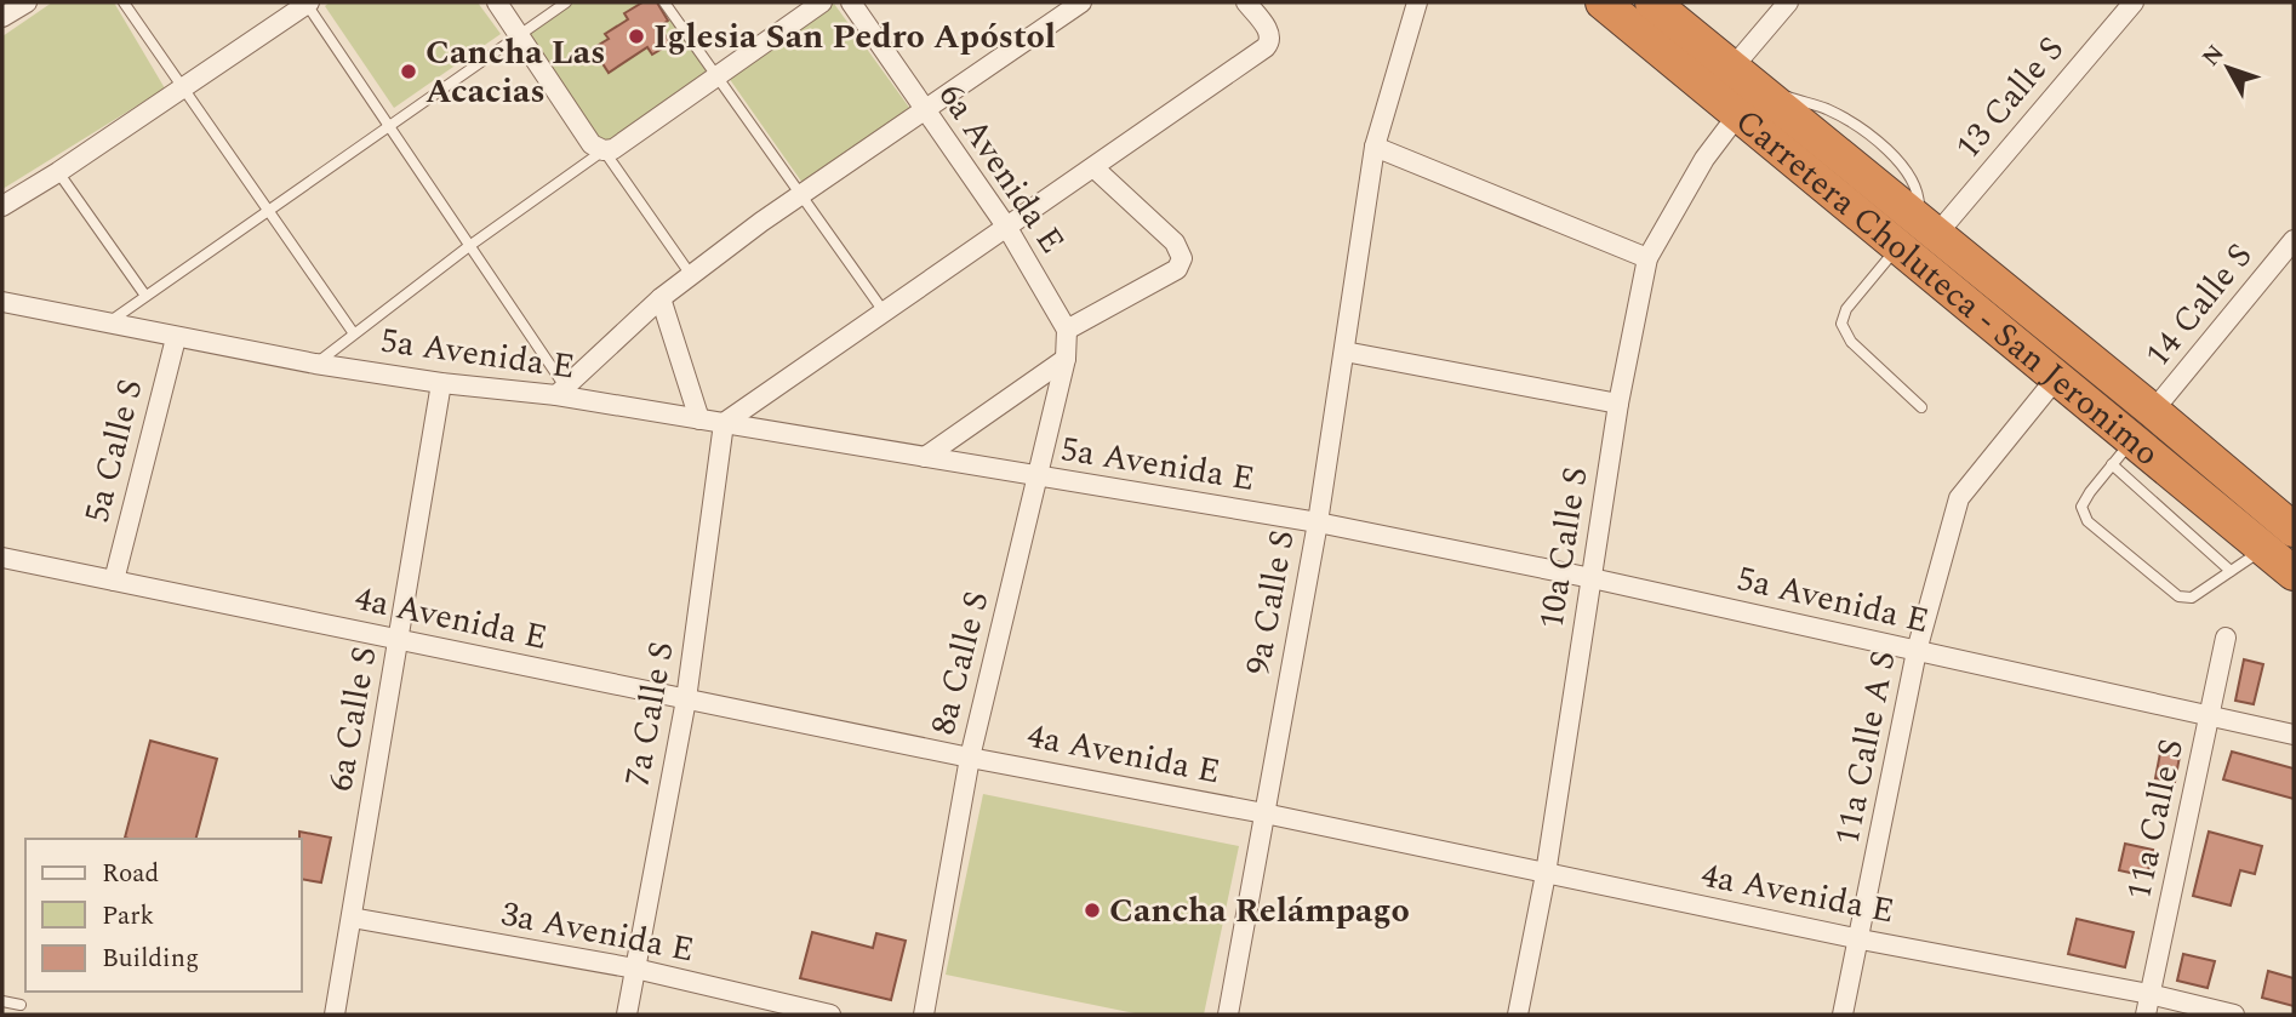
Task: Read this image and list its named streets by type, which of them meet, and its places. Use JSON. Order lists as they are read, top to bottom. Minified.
{"streets":{"highway":["Carretera Choluteca - San Jeronimo"],"street":["13 Calle S","6a Avenida E","14 Calle S","5a Avenida E","5a Calle S","10a Calle S","9a Calle S","4a Avenida E","8a Calle S","7a Calle S","6a Calle S","11a Calle A S","11a Calle S","3a Avenida E"]},"crossings":[["13 Calle S","Carretera Choluteca - San Jeronimo"],["6a Avenida E","8a Calle S"],["Carretera Choluteca - San Jeronimo","14 Calle S"],["Carretera Choluteca - San Jeronimo","10a Calle S"],["Carretera Choluteca - San Jeronimo","11a Calle A S"],["5a Avenida E","5a Calle S"],["5a Avenida E","10a Calle S"],["5a Avenida E","9a Calle S"],["5a Avenida E","8a Calle S"],["5a Avenida E","7a Calle S"],["5a Avenida E","6a Calle S"],["5a Avenida E","11a Calle A S"],["5a Avenida E","11a Calle S"],["5a Calle S","4a Avenida E"],["10a Calle S","4a Avenida E"],["9a Calle S","4a Avenida E"],["4a Avenida E","8a Calle S"],["4a Avenida E","7a Calle S"],["4a Avenida E","6a Calle S"],["4a Avenida E","11a Calle A S"],["4a Avenida E","11a Calle S"],["7a Calle S","3a Avenida E"],["6a Calle S","3a Avenida E"]],"places":["Iglesia San Pedro Apóstol","Cancha Las Acacias","Cancha Relámpago"],"legend":["Road","Park","Building"],"north":"top left"}
